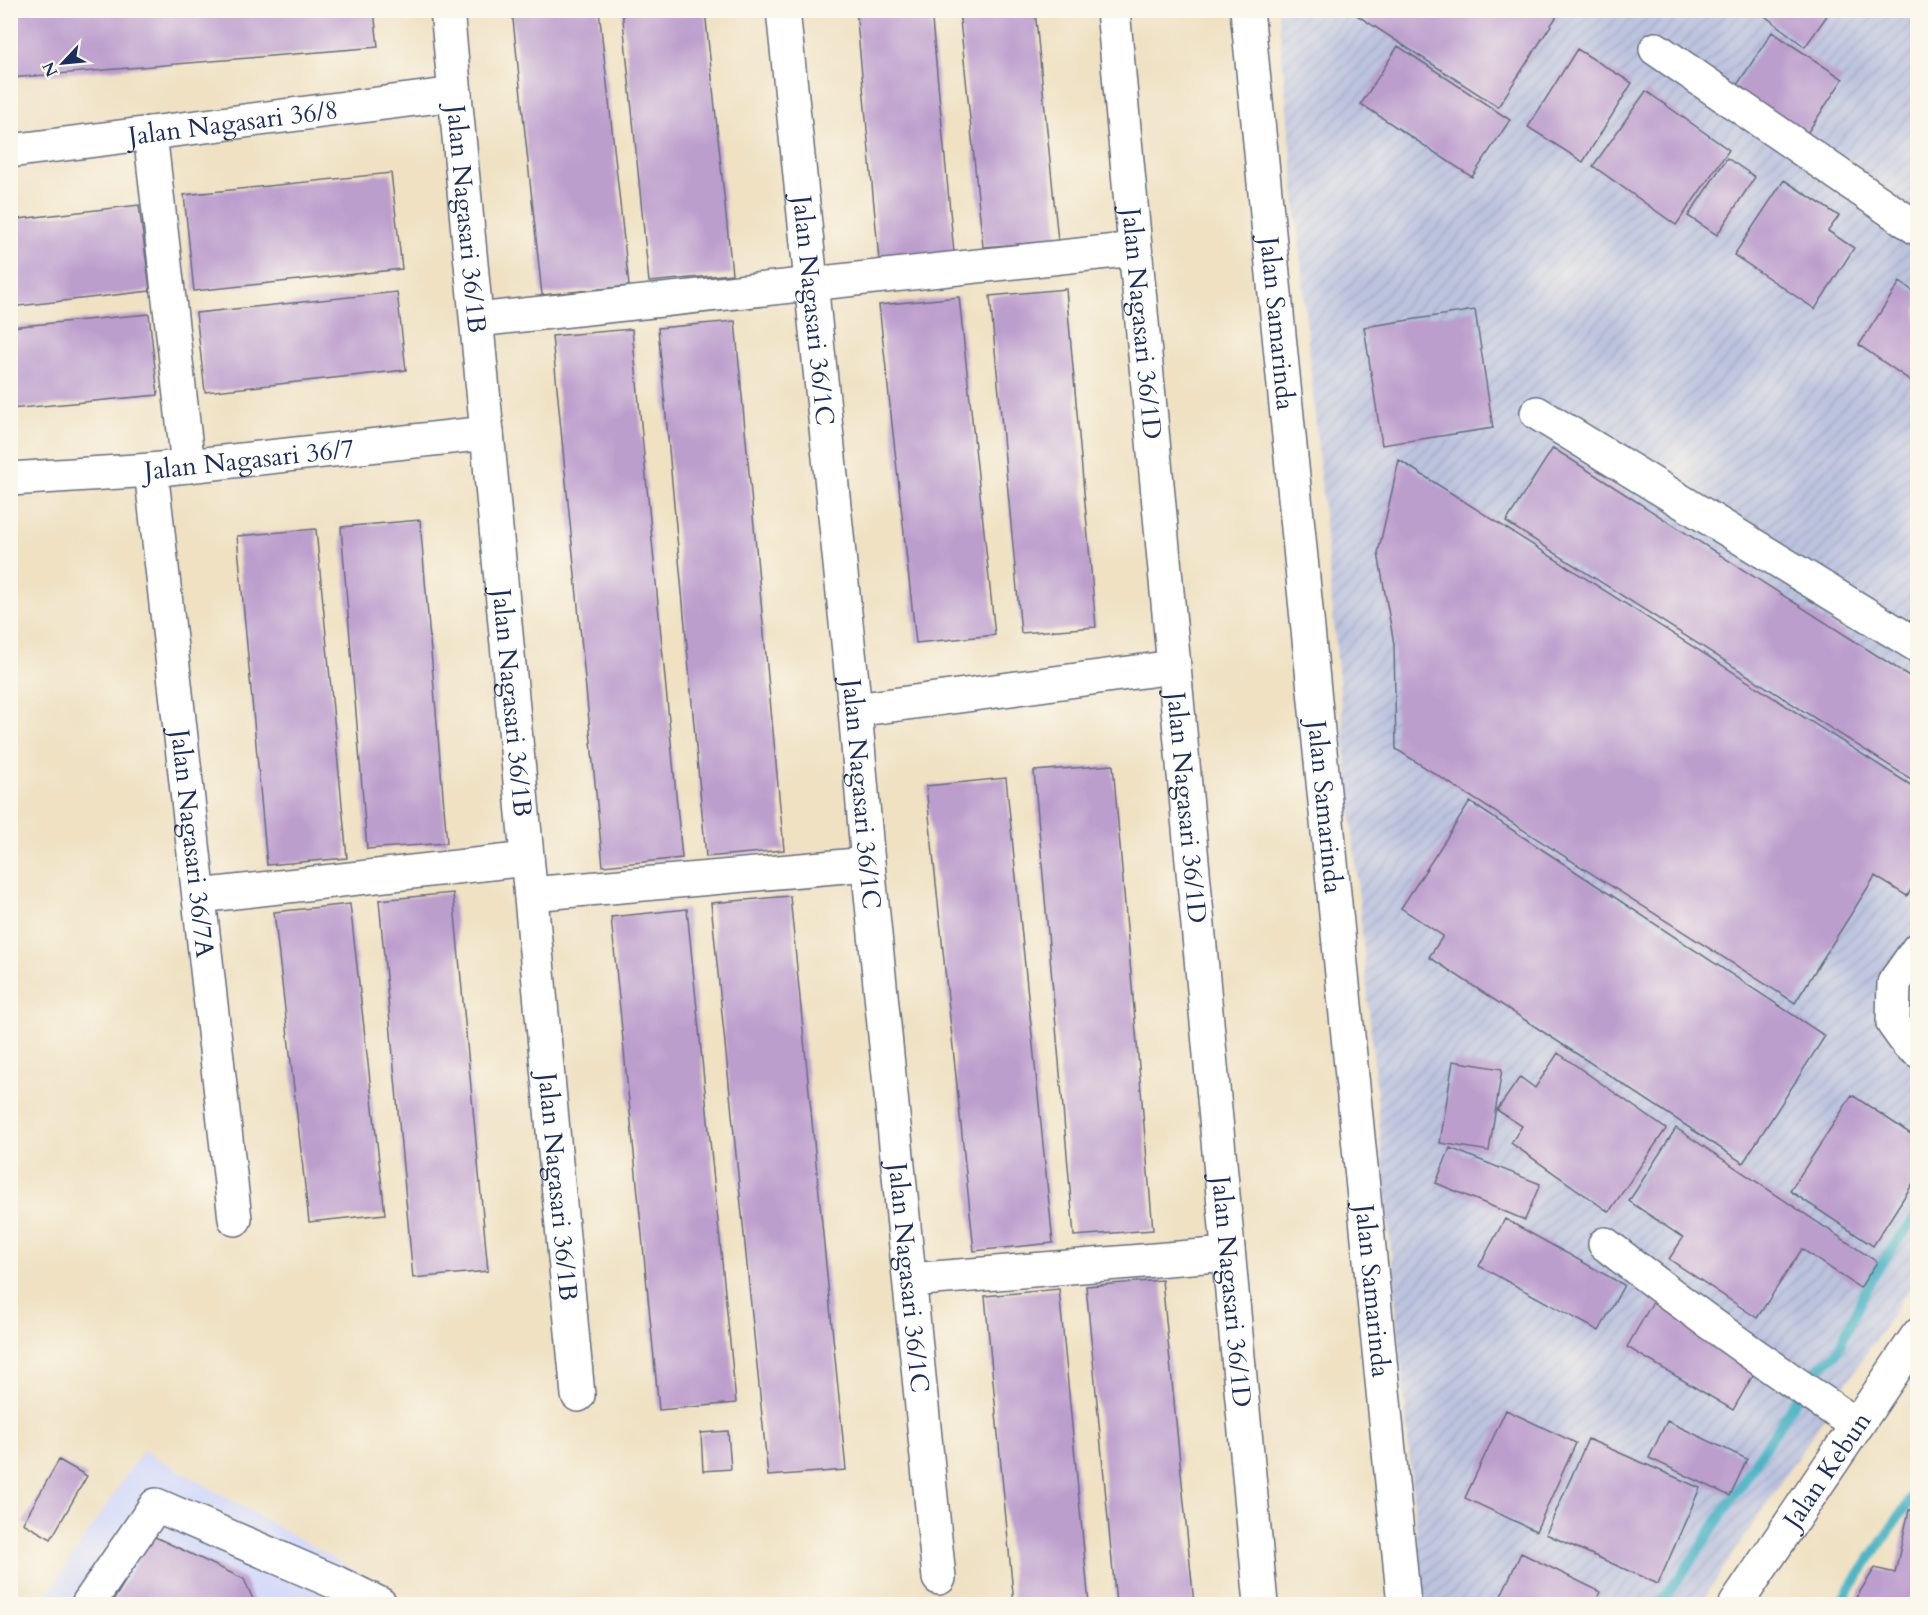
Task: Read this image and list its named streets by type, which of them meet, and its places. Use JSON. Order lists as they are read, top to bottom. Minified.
{"streets":{"street":["Jalan Nagasari 36/8","Jalan Nagasari 36/1B","Jalan Nagasari 36/1C","Jalan Nagasari 36/1D","Jalan Samarinda","Jalan Nagasari 36/7","Jalan Nagasari 36/7A","Jalan Kebun"]},"crossings":[["Jalan Nagasari 36/8","Jalan Nagasari 36/1B"],["Jalan Nagasari 36/1B","Jalan Nagasari 36/7"],["Jalan Nagasari 36/7","Jalan Nagasari 36/7A"]],"north":"bottom left"}
